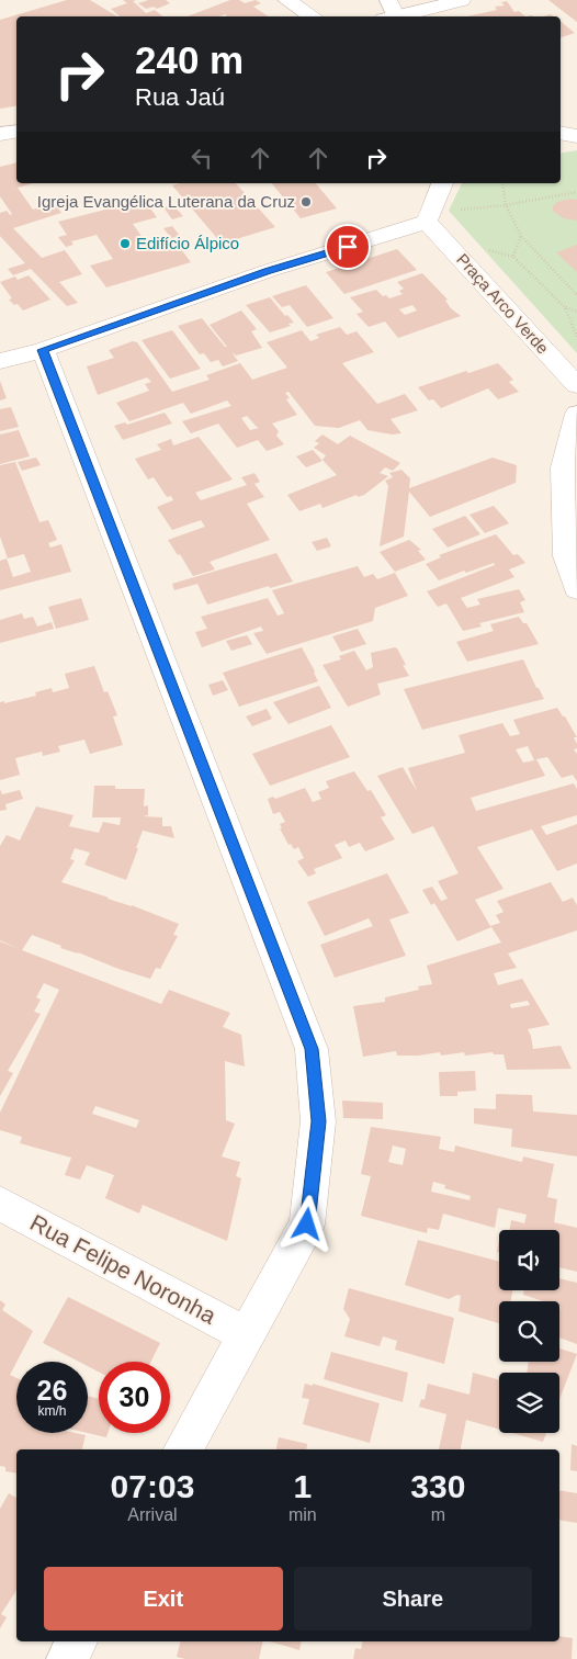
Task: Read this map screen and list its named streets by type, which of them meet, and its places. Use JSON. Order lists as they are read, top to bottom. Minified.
{"streets":{"street":["Praça Arco Verde","Rua Felipe Noronha"]},"places":["Igreja Evangélica Luterana da Cruz","Edifício Álpico"],"page":{"turn":["240 m","Rua Jaú"],"speed":"26 km/h","limit":"30","eta":["07:03","Arrival","1","min","330","m"],"buttons":["Exit","Share"]}}
